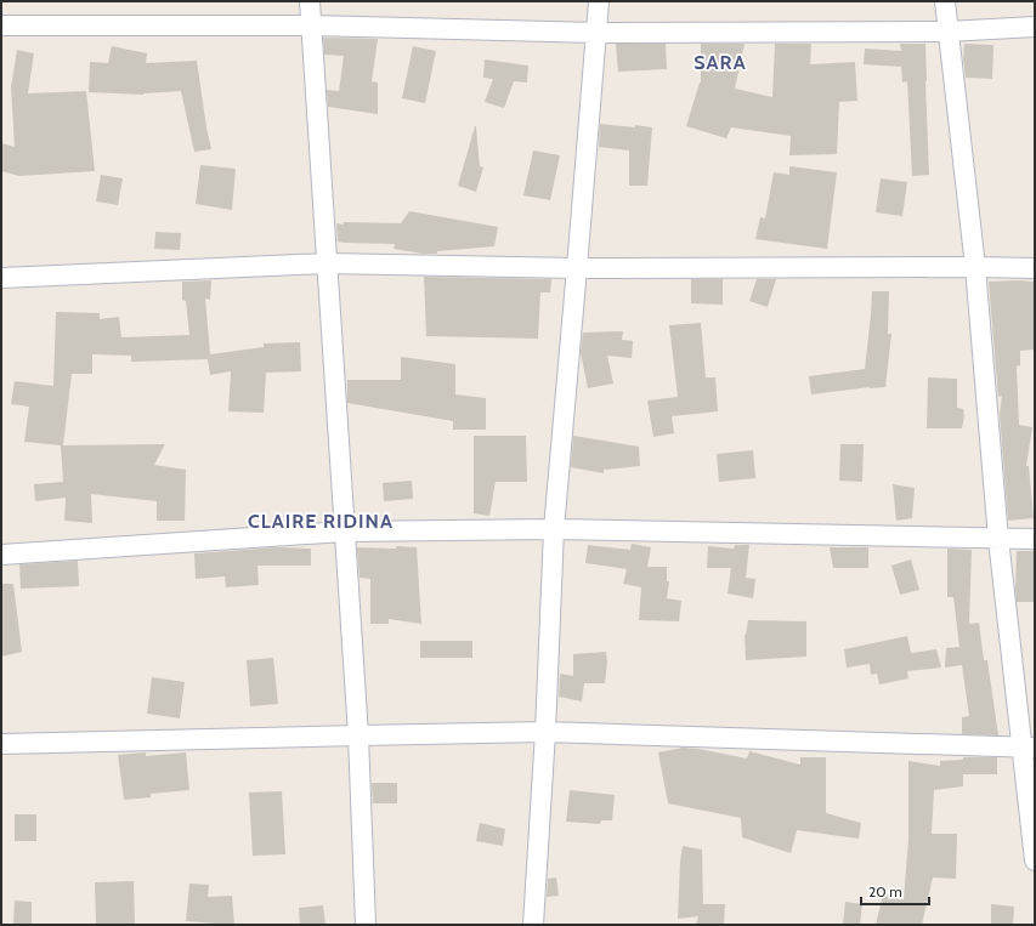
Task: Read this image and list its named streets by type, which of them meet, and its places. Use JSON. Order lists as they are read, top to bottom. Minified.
{"districts":["SARA","CLAIRE RIDINA"],"scale_bar":"20 m"}
